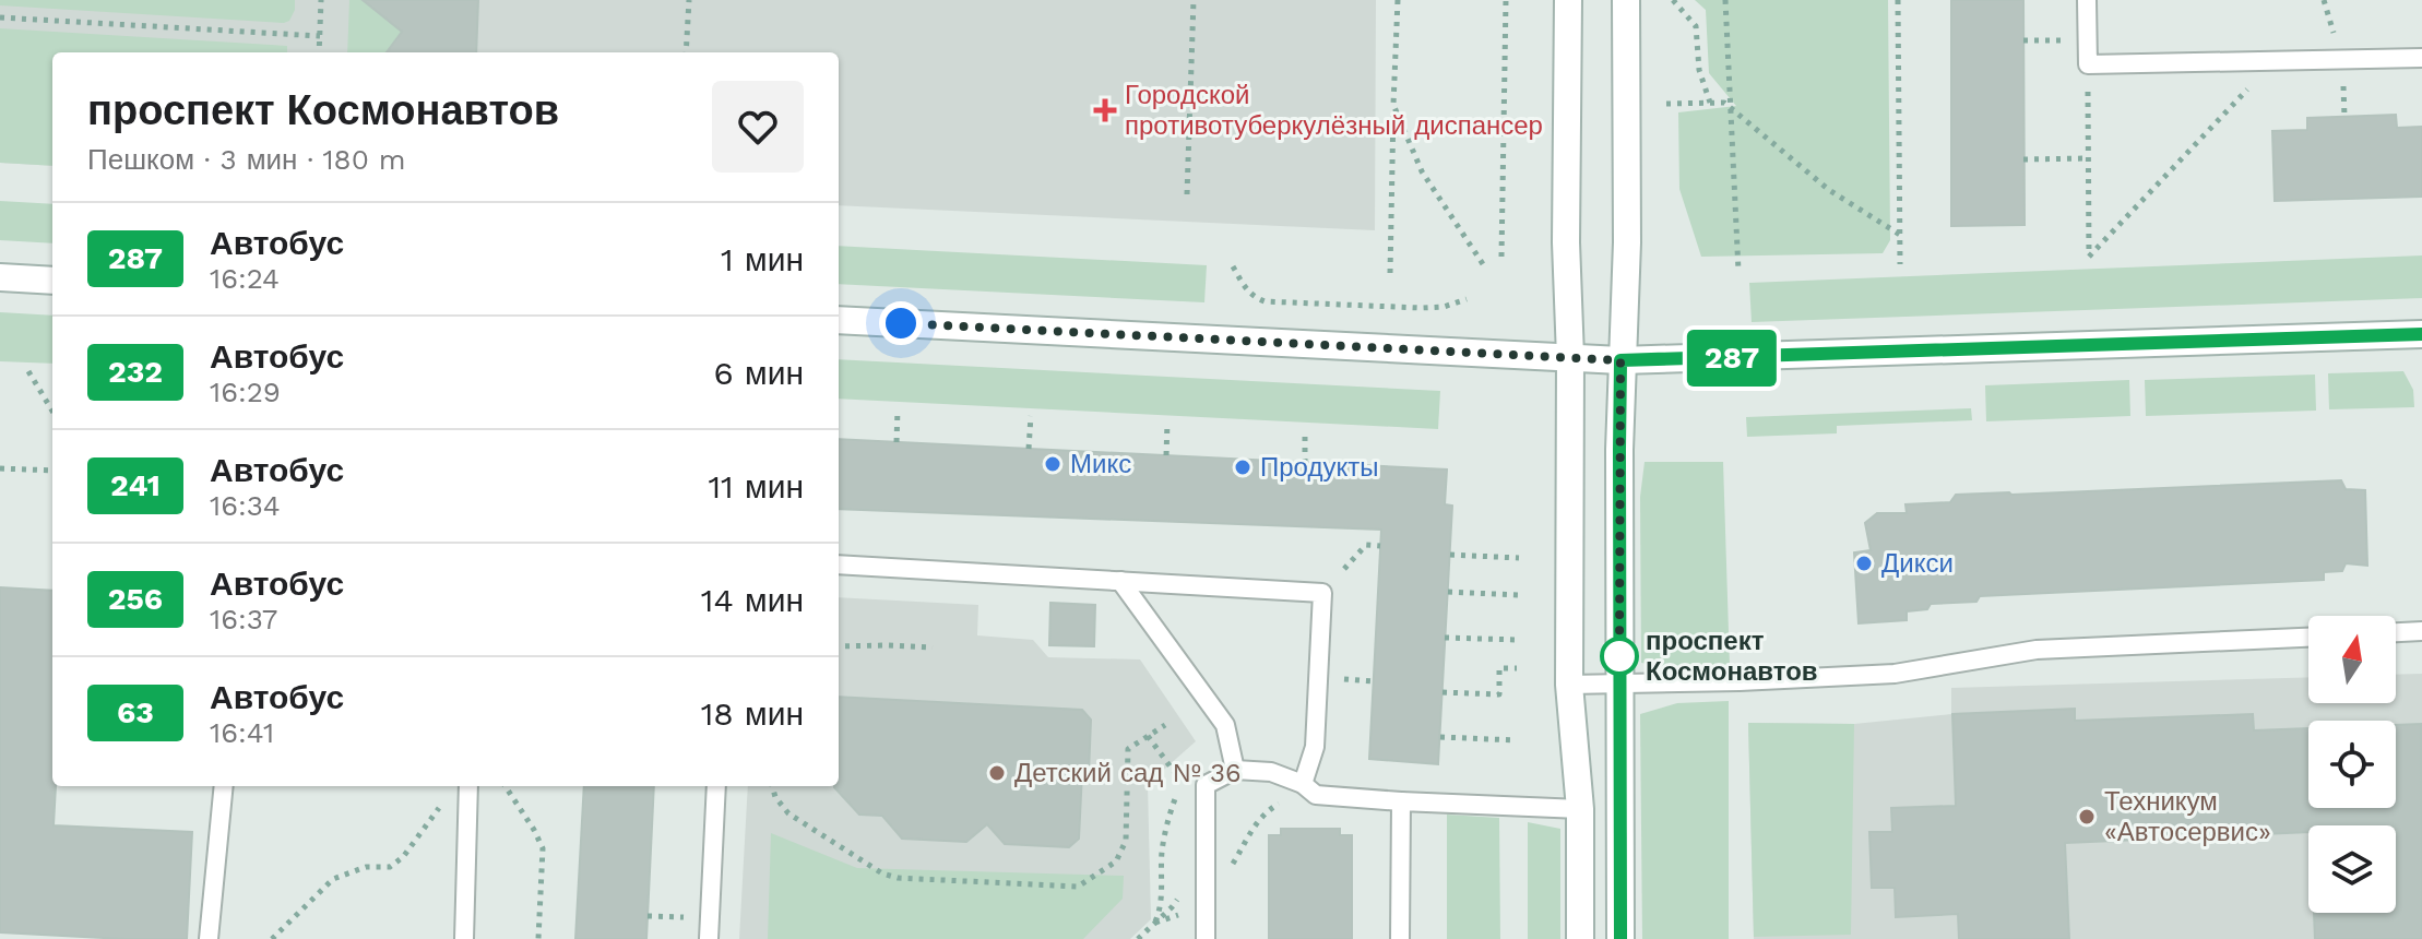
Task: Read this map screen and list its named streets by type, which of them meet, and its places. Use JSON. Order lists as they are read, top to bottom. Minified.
{"places":{"health":["Городской противотуберкулёзный диспансер"],"other":["Микс","Продукты","Дикси","проспект Космонавтов","Детский сад № 36","Техникум «Автосервис»"]},"lines":["bus line 287"],"north":"top","page":{"on_map":"287","heading":["проспект Космонавтов","Пешком · 3 мин · 180 m"],"list":[{"mark":"287","name":"Автобус","note":"16:24","value":"1 мин"},{"mark":"232","name":"Автобус","note":"16:29","value":"6 мин"},{"mark":"241","name":"Автобус","note":"16:34","value":"11 мин"},{"mark":"256","name":"Автобус","note":"16:37","value":"14 мин"},{"mark":"63","name":"Автобус","note":"16:41","value":"18 мин"}]}}
